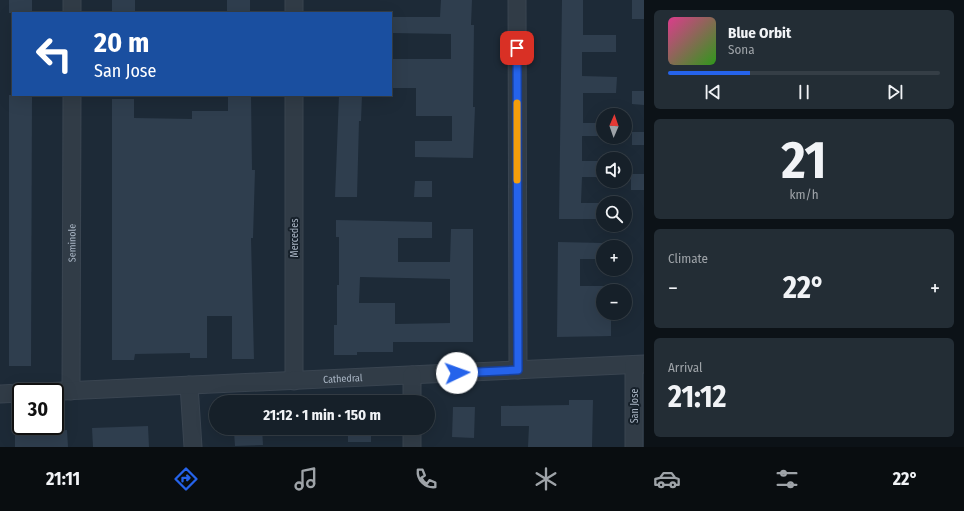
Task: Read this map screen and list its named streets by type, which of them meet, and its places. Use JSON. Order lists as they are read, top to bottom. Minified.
{"streets":{"street":["Mercedes","Seminole","Cathedral","San Jose"]},"crossings":[["Mercedes","Cathedral"],["Seminole","Cathedral"],["Cathedral","San Jose"]],"north":"top","page":{"turn":["20 m","San Jose"],"song":["Blue Orbit","Sona"],"map_buttons":["+","−"],"tile":[["21","km/h"],"Climate",["Arrival","21:12"]],"heat":["−","22°","+"],"limit":"30","trip":"21:12 · 1 min · 150 m","tabs":["21:11","22°"]}}
